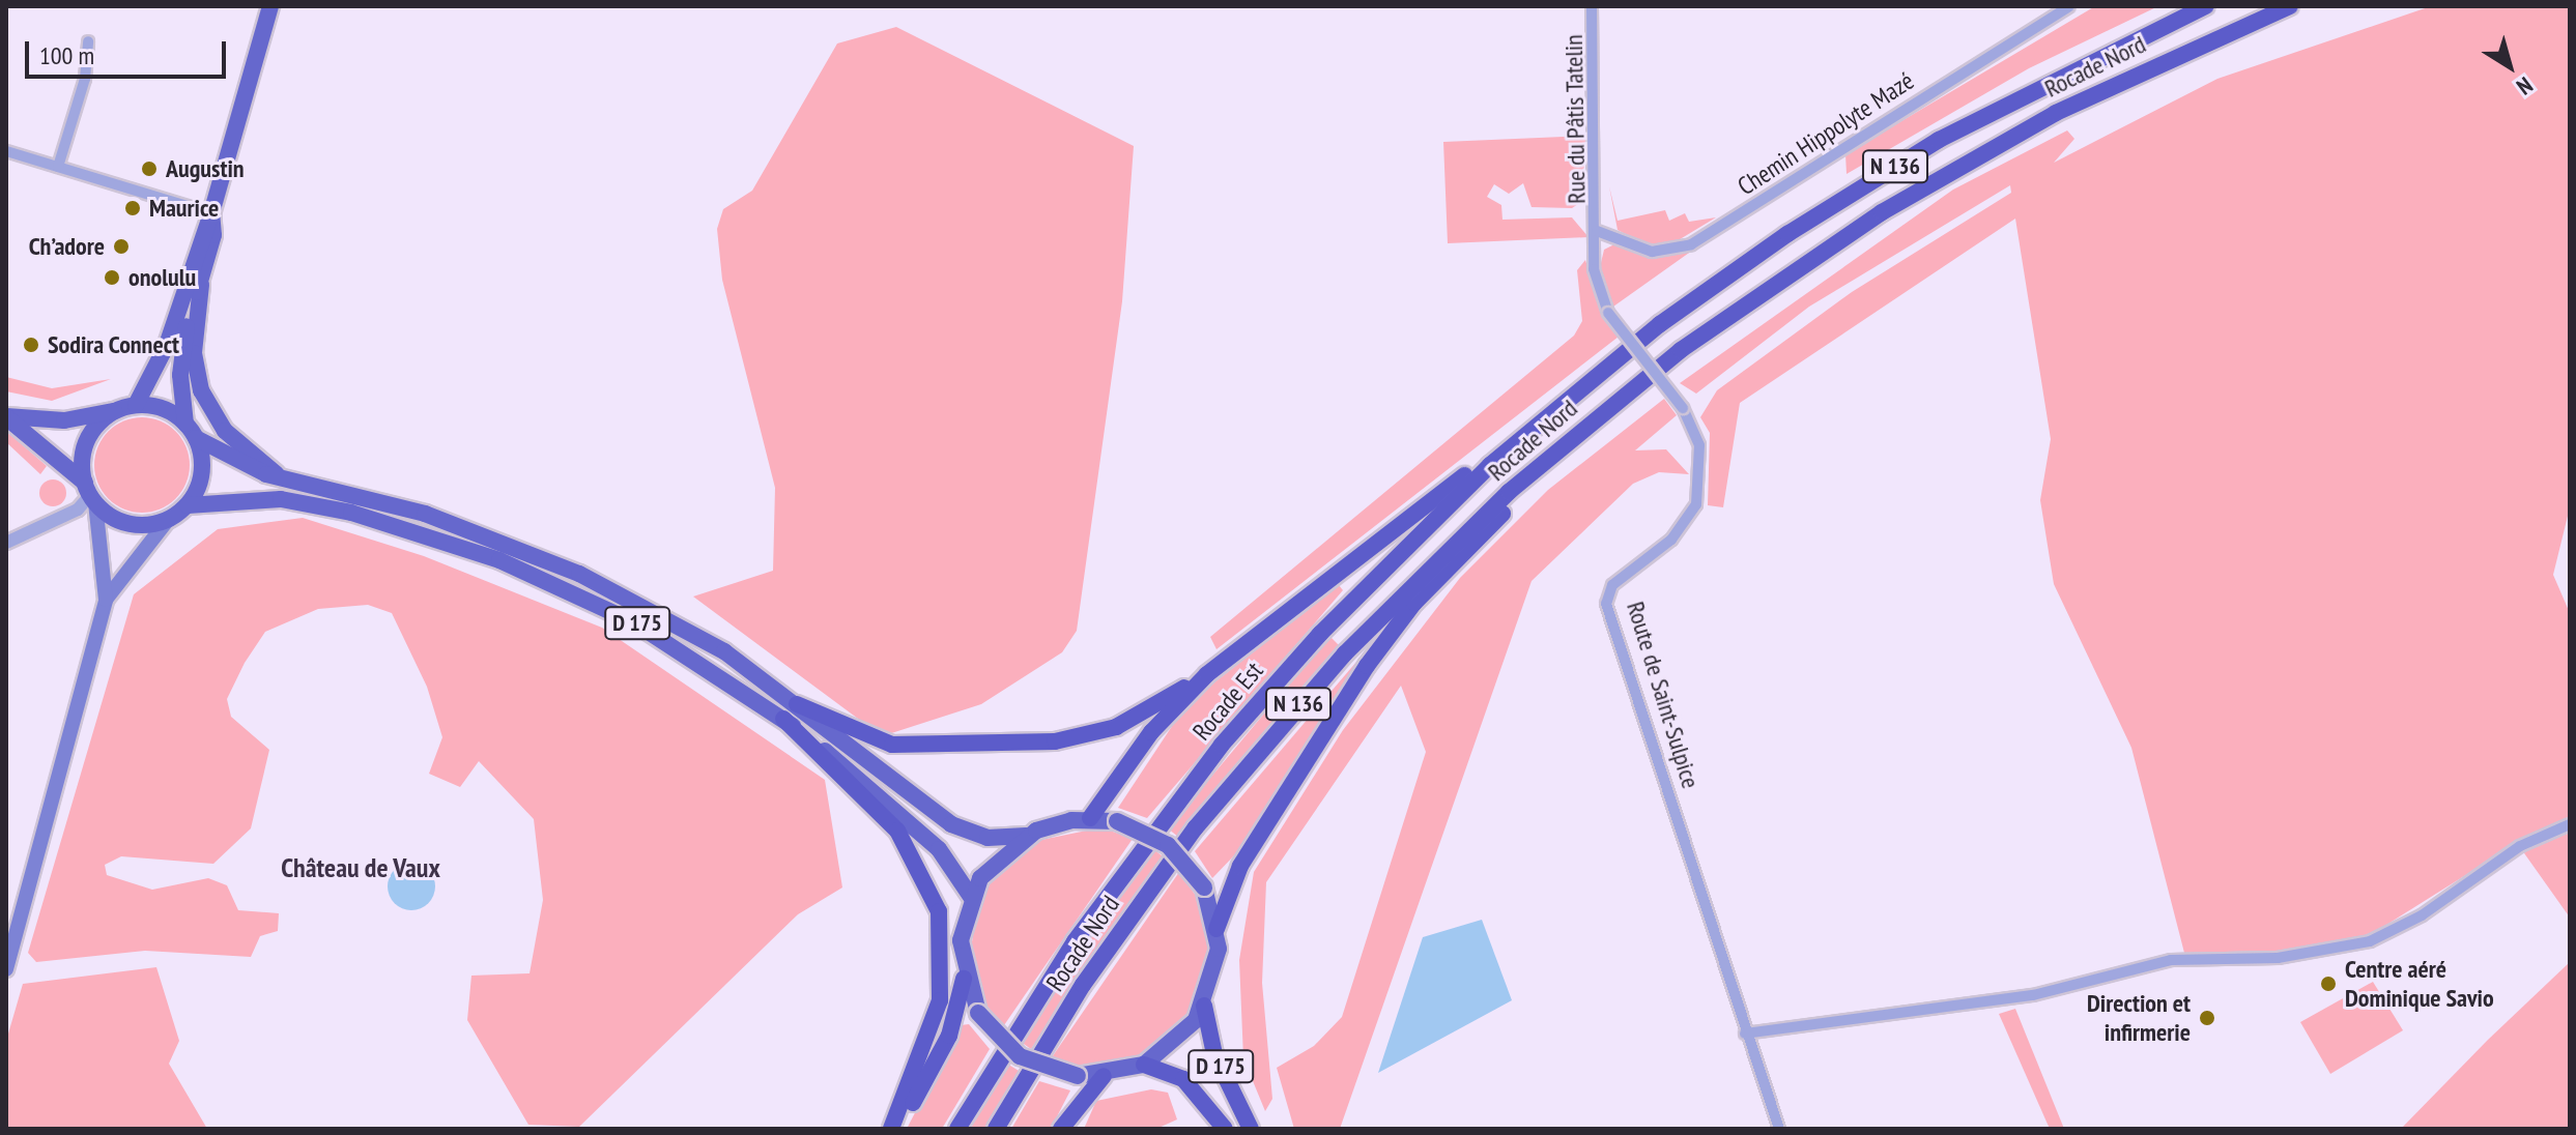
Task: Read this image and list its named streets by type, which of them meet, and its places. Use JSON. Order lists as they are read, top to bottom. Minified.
{"streets":{"highway":["Rocade Nord","N 136","D 175","Rocade Est"],"street":["Rue du Pâtis Tatelin","Chemin Hippolyte Mazé","Route de Saint-Sulpice"]},"crossings":[["Rocade Nord","Rocade Est"],["Rue du Pâtis Tatelin","Chemin Hippolyte Mazé"],["Rue du Pâtis Tatelin","Route de Saint-Sulpice"],["Chemin Hippolyte Mazé","Route de Saint-Sulpice"]],"districts":["Château de Vaux"],"places":["Augustin","Maurice","Ch’adore","onolulu","Sodira Connect","Centre aéré Dominique Savio","Direction et infirmerie"],"scale_bar":"100 m","north":"bottom right"}
